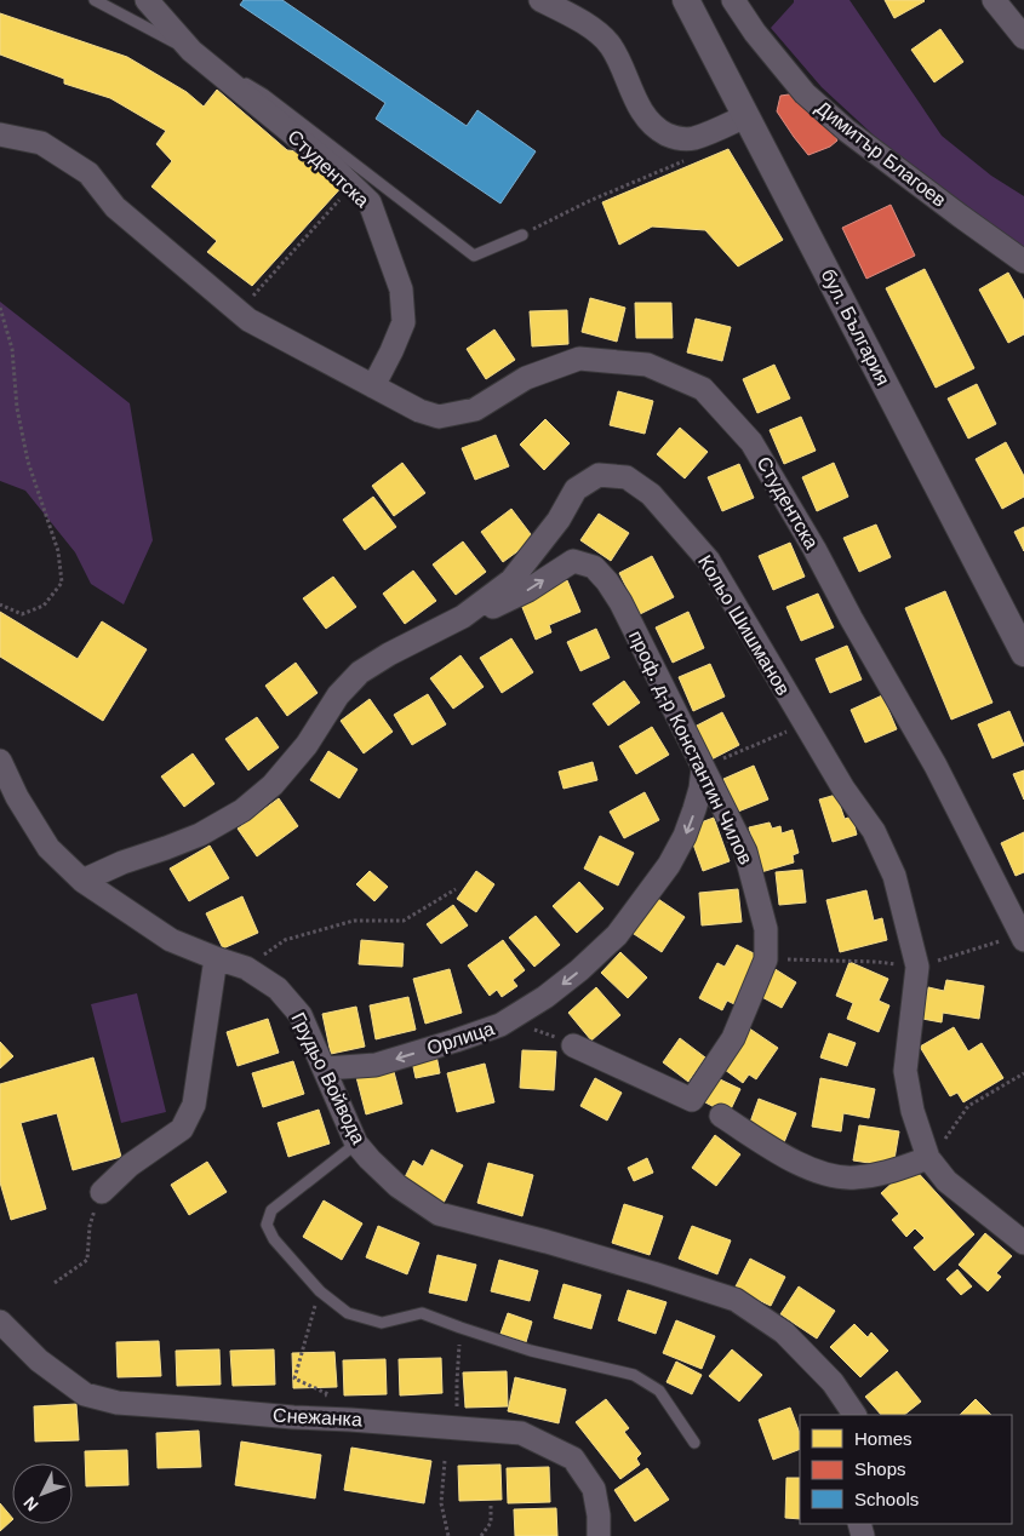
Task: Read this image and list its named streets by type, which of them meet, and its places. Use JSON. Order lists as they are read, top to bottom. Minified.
{"streets":{"street":["Димитър Благоев","Студентска","бул. България","Кольо Шишманов","проф. д-р Константин Чилов","Орлица","Грудьо Войвода","Снежанка"]},"crossings":[["Кольо Шишманов","проф. д-р Константин Чилов"],["Кольо Шишманов","Грудьо Войвода"],["проф. д-р Константин Чилов","Орлица"],["Орлица","Грудьо Войвода"]],"legend":["Homes","Shops","Schools"],"north":"bottom left"}
